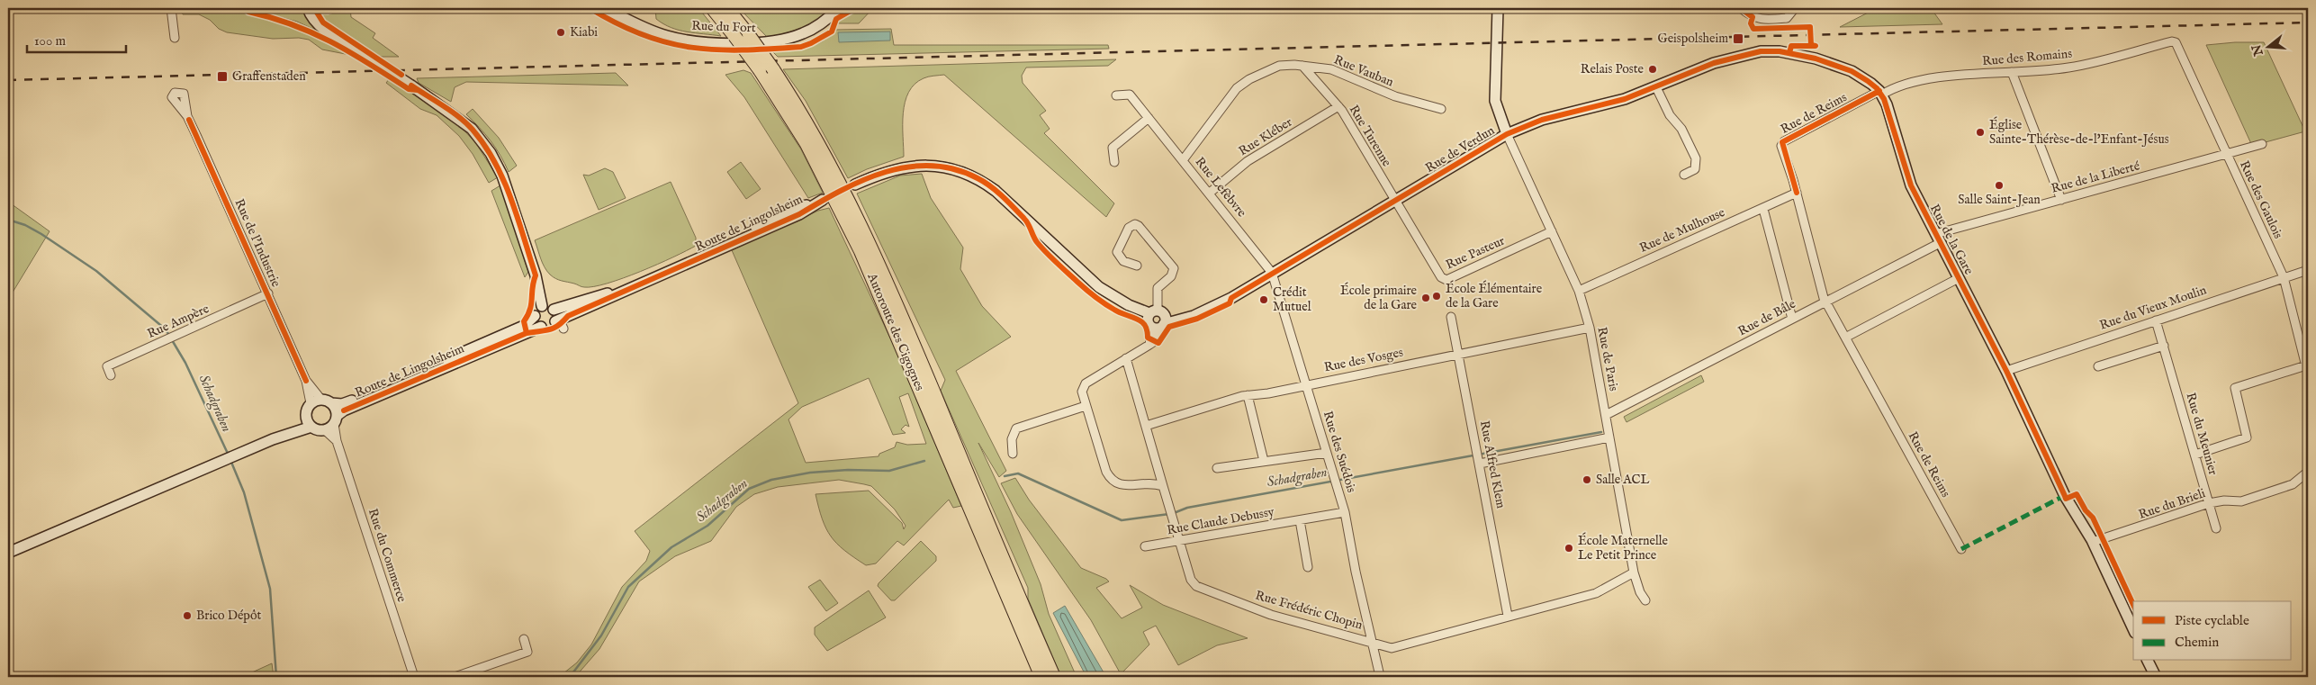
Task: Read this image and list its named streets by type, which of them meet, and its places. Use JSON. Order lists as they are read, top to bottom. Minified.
{"streets":{"highway":["Autoroute des Cigognes"],"main road":["Rue du Fort","Rue de Verdun","Route de Lingolsheim","Rue de la Gare"],"street":["Rue des Romains","Rue Vauban","Rue de Reims","Rue Turenne","Rue Kléber","Rue de la Liberté","Rue Lefèbvre","Rue des Gaulois","Rue de Mulhouse","Rue de l'Industrie","Rue Pasteur","Rue du Vieux Moulin","Rue de Bâle","Rue Ampère","Rue de Paris","Rue des Vosges","Rue du Meunier","Rue des Suédois","Rue Alfred Klem","Rue du Brieli","Rue Claude Debussy","Rue du Commerce","Rue Frédéric Chopin"]},"crossings":[["Rue des Romains","Rue de Reims"],["Rue des Romains","Rue de Verdun"],["Rue des Romains","Rue des Gaulois"],["Rue des Romains","Rue de la Gare"],["Rue Vauban","Rue Turenne"],["Rue Vauban","Rue Lefèbvre"],["Rue de Reims","Rue de Verdun"],["Rue de Reims","Rue de Mulhouse"],["Rue de Reims","Rue de la Gare"],["Rue de Reims","Rue de Bâle"],["Rue Turenne","Rue Kléber"],["Rue Turenne","Rue de Verdun"],["Rue Turenne","Rue Pasteur"],["Rue Kléber","Rue Lefèbvre"],["Rue de Verdun","Rue Lefèbvre"],["Rue de Verdun","Rue de la Gare"],["Rue de Verdun","Rue Pasteur"],["Rue de Verdun","Rue de Paris"],["Rue de Verdun","Rue des Suédois"],["Rue de la Liberté","Rue des Gaulois"],["Rue de la Liberté","Rue de la Gare"],["Rue de la Liberté","Rue de Bâle"],["Rue Lefèbvre","Rue des Suédois"],["Rue des Gaulois","Rue du Vieux Moulin"],["Route de Lingolsheim","Rue de l'Industrie"],["Route de Lingolsheim","Rue du Commerce"],["Rue de Mulhouse","Rue de Paris"],["Rue de la Gare","Rue du Vieux Moulin"],["Rue de la Gare","Rue de Bâle"],["Rue de la Gare","Rue du Brieli"],["Rue de l'Industrie","Rue Ampère"],["Rue de l'Industrie","Rue du Commerce"],["Rue Pasteur","Rue de Paris"],["Rue du Vieux Moulin","Rue du Meunier"],["Rue de Bâle","Rue de Paris"],["Rue de Paris","Rue des Vosges"],["Rue de Paris","Rue Frédéric Chopin"],["Rue des Vosges","Rue des Suédois"],["Rue des Vosges","Rue Alfred Klem"],["Rue des Vosges","Rue Frédéric Chopin"],["Rue du Meunier","Rue du Brieli"],["Rue des Suédois","Rue Claude Debussy"],["Rue des Suédois","Rue Frédéric Chopin"],["Rue Alfred Klem","Rue Frédéric Chopin"],["Rue Claude Debussy","Rue Frédéric Chopin"]],"water":["Schadgraben"],"places":{"other":["Kiabi","Relais Poste","Église Sainte-Thérèse-de-l'Enfant-Jésus","Salle Saint-Jean","École Élémentaire de la Gare","École primaire de la Gare","Crédit Mutuel","Salle ACL","École Maternelle Le Petit Prince","Brico Dépôt"],"transit":["Geispolsheim","Graffenstaden"]},"legend":["Piste cyclable","Chemin"],"scale_bar":"100 m","north":"left"}
